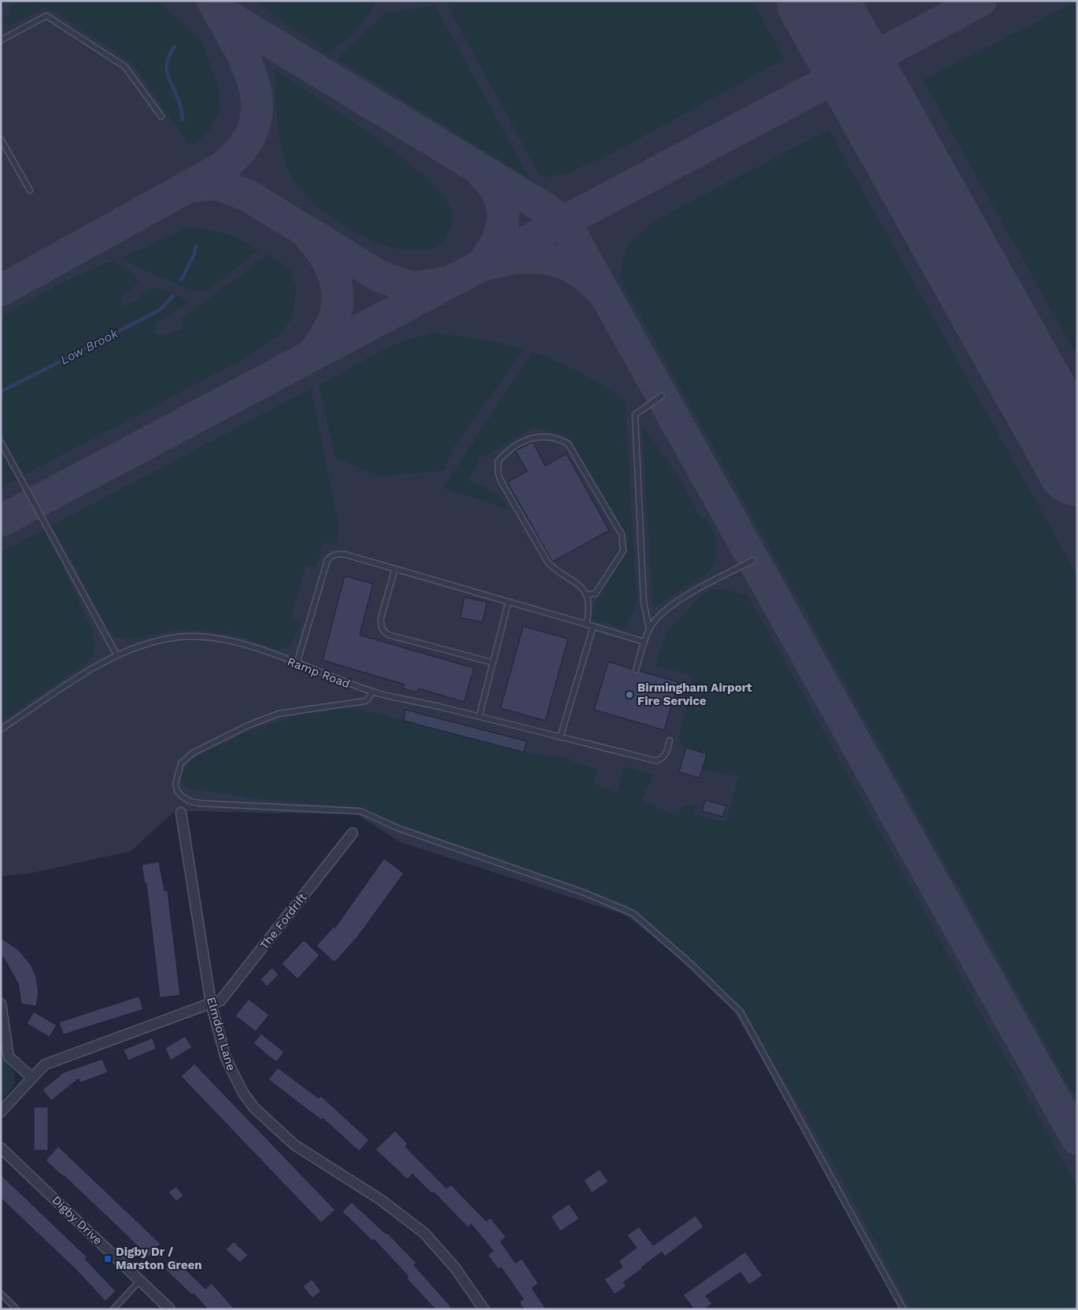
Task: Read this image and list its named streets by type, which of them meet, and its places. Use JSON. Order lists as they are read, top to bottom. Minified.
{"streets":{"street":["The Fordrift","Elmdon Lane","Digby Drive"],"lane":["Ramp Road"]},"crossings":[["The Fordrift","Elmdon Lane"]],"water":["Low Brook"],"places":{"other":["Birmingham Airport Fire Service"],"transit":["Digby Dr / Marston Green"]}}
